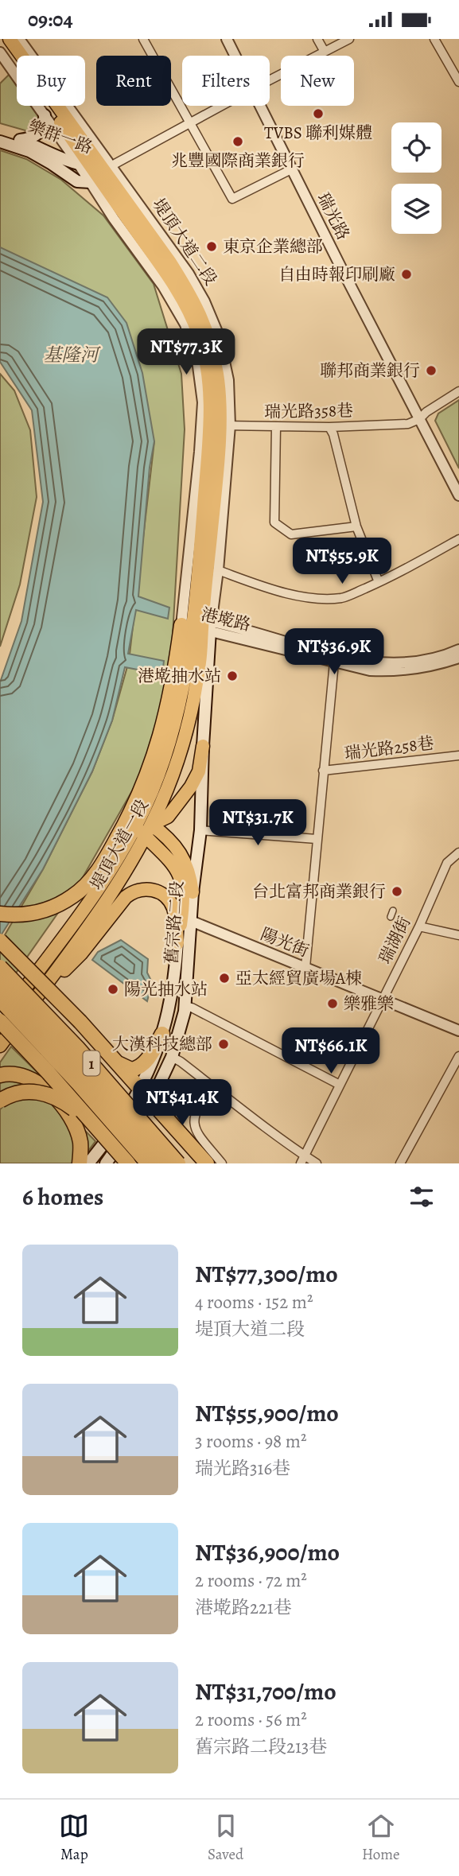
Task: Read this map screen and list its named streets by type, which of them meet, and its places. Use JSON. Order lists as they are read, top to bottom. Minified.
{"streets":{"highway":["堤頂大道二段","堤頂大道一段","1"],"main road":["樂群一路","舊宗路二段"],"street":["瑞光路","瑞光路358巷","港墘路","瑞光路258巷","瑞湖街","陽光街"]},"crossings":[["樂群一路","堤頂大道二段"],["瑞光路","瑞光路358巷"],["堤頂大道二段","瑞光路358巷"],["堤頂大道二段","港墘路"],["堤頂大道二段","堤頂大道一段"],["堤頂大道二段","舊宗路二段"],["港墘路","堤頂大道一段"],["港墘路","舊宗路二段"],["堤頂大道一段","舊宗路二段"],["堤頂大道一段","1"],["舊宗路二段","陽光街"],["瑞湖街","陽光街"]],"water":["基隆河"],"places":["TVBS 聯利媒體","兆豐國際商業銀行","東京企業總部","自由時報印刷廠","聯邦商業銀行","港墘抽水站","台北富邦商業銀行","亞太經貿廣場A棟","陽光抽水站","樂雅樂","大漢科技總部"],"page":{"status":"09:04","chip":["Buy","Rent","Filters","New"],"price":["NT$77.3K","NT$55.9K","NT$36.9K","NT$31.7K","NT$66.1K","NT$41.4K"],"heading":"6 homes","list":[{"name":"NT$77,300/mo","note":"4 rooms · 152 m² · 堤頂大道二段"},{"name":"NT$55,900/mo","note":"3 rooms · 98 m² · 瑞光路316巷"},{"name":"NT$36,900/mo","note":"2 rooms · 72 m² · 港墘路221巷"},{"name":"NT$31,700/mo","note":"2 rooms · 56 m² · 舊宗路二段213巷"}],"tabs":["Map","Saved","Home"]}}
